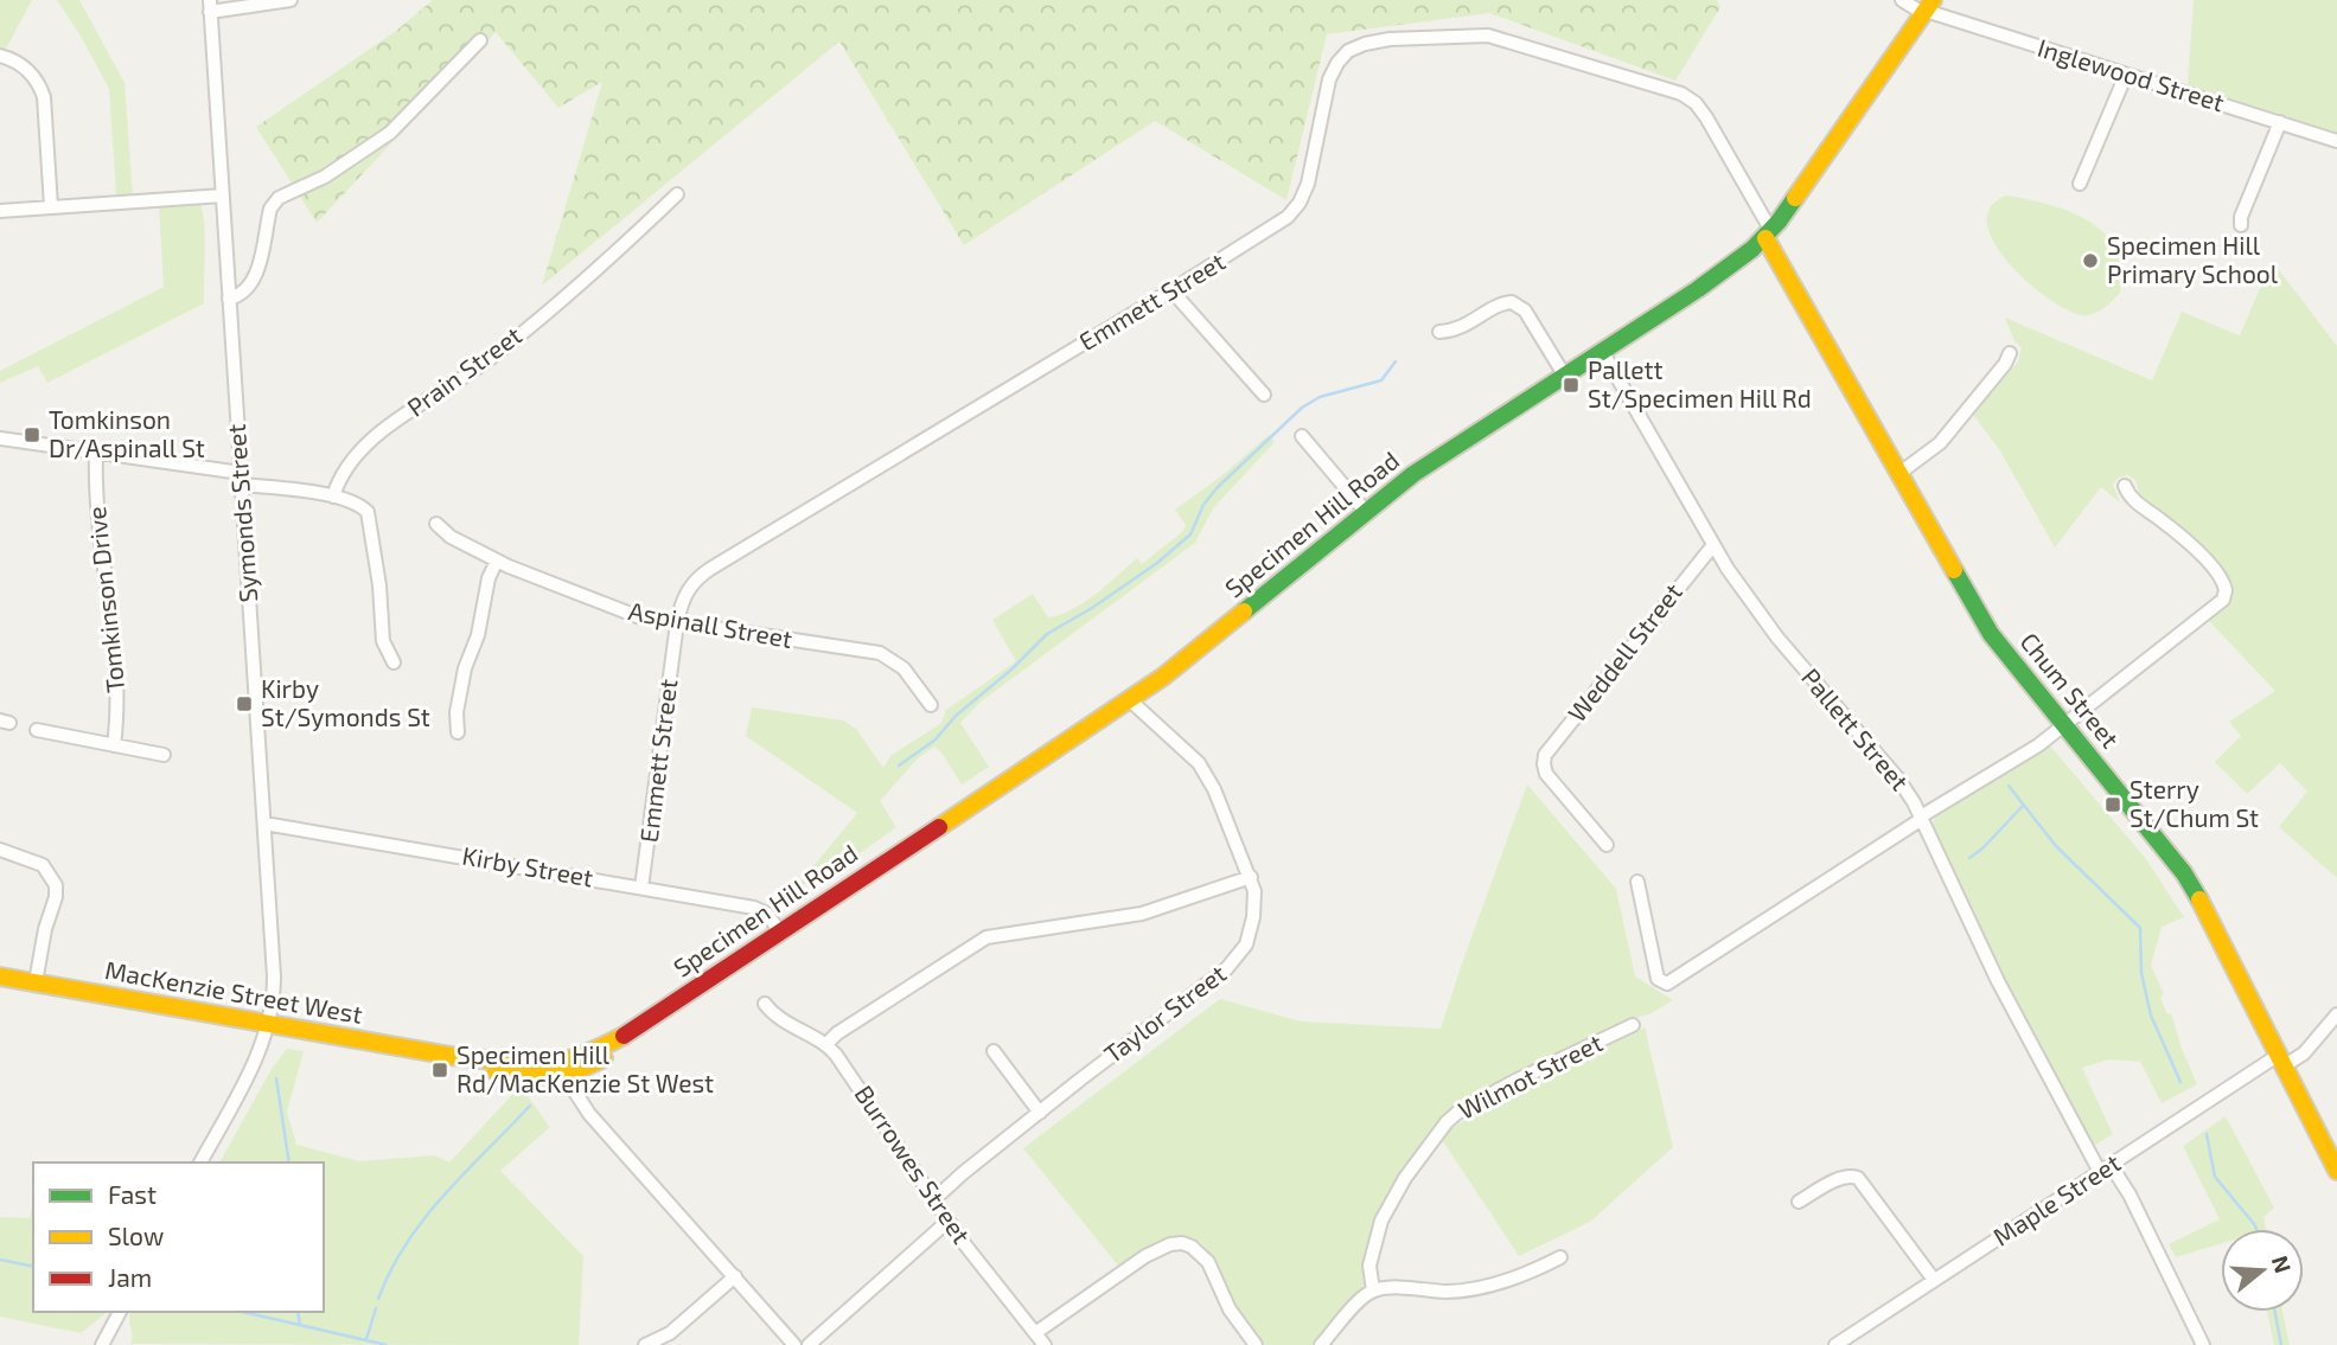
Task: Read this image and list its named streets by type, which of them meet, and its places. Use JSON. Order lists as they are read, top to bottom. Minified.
{"streets":{"main road":["Specimen Hill Road","Chum Street","MacKenzie Street West"],"street":["Inglewood Street","Emmett Street","Prain Street","Symonds Street","Tomkinson Drive","Aspinall Street","Weddell Street","Pallett Street","Kirby Street","Taylor Street","Wilmot Street","Burrowes Street","Maple Street"]},"crossings":[["Inglewood Street","Specimen Hill Road"],["Emmett Street","Specimen Hill Road"],["Emmett Street","Aspinall Street"],["Emmett Street","Chum Street"],["Emmett Street","Kirby Street"],["Symonds Street","Kirby Street"],["Symonds Street","MacKenzie Street West"],["Specimen Hill Road","Chum Street"],["Specimen Hill Road","Pallett Street"],["Specimen Hill Road","Kirby Street"],["Specimen Hill Road","MacKenzie Street West"],["Specimen Hill Road","Taylor Street"],["Weddell Street","Pallett Street"],["Chum Street","Maple Street"],["Pallett Street","Maple Street"],["Taylor Street","Burrowes Street"]],"places":{"other":["Specimen Hill Primary School"],"transit":["Pallett St/Specimen Hill Rd","Tomkinson Dr/Aspinall St","Kirby St/Symonds St","Sterry St/Chum St","Specimen Hill Rd/MacKenzie St West"]},"legend":["Fast","Slow","Jam"],"north":"right"}
